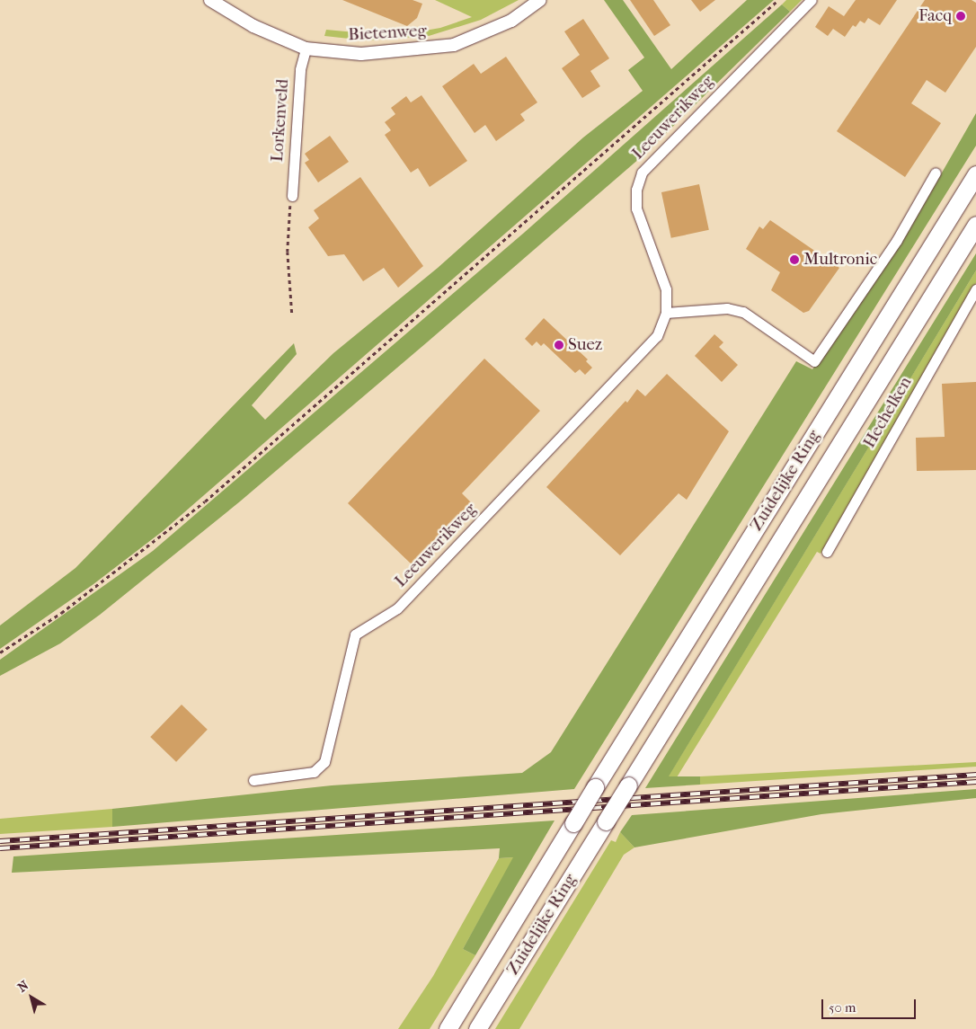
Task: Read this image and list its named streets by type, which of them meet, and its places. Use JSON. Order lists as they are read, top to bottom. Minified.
{"streets":{"highway":["Zuidelijke Ring"],"street":["Bietenweg","Leeuwerikweg","Lorkenveld","Hechelken"]},"crossings":[["Bietenweg","Lorkenveld"]],"places":["Facq","Multronic","Suez"],"scale_bar":"50 m","north":"top left"}
